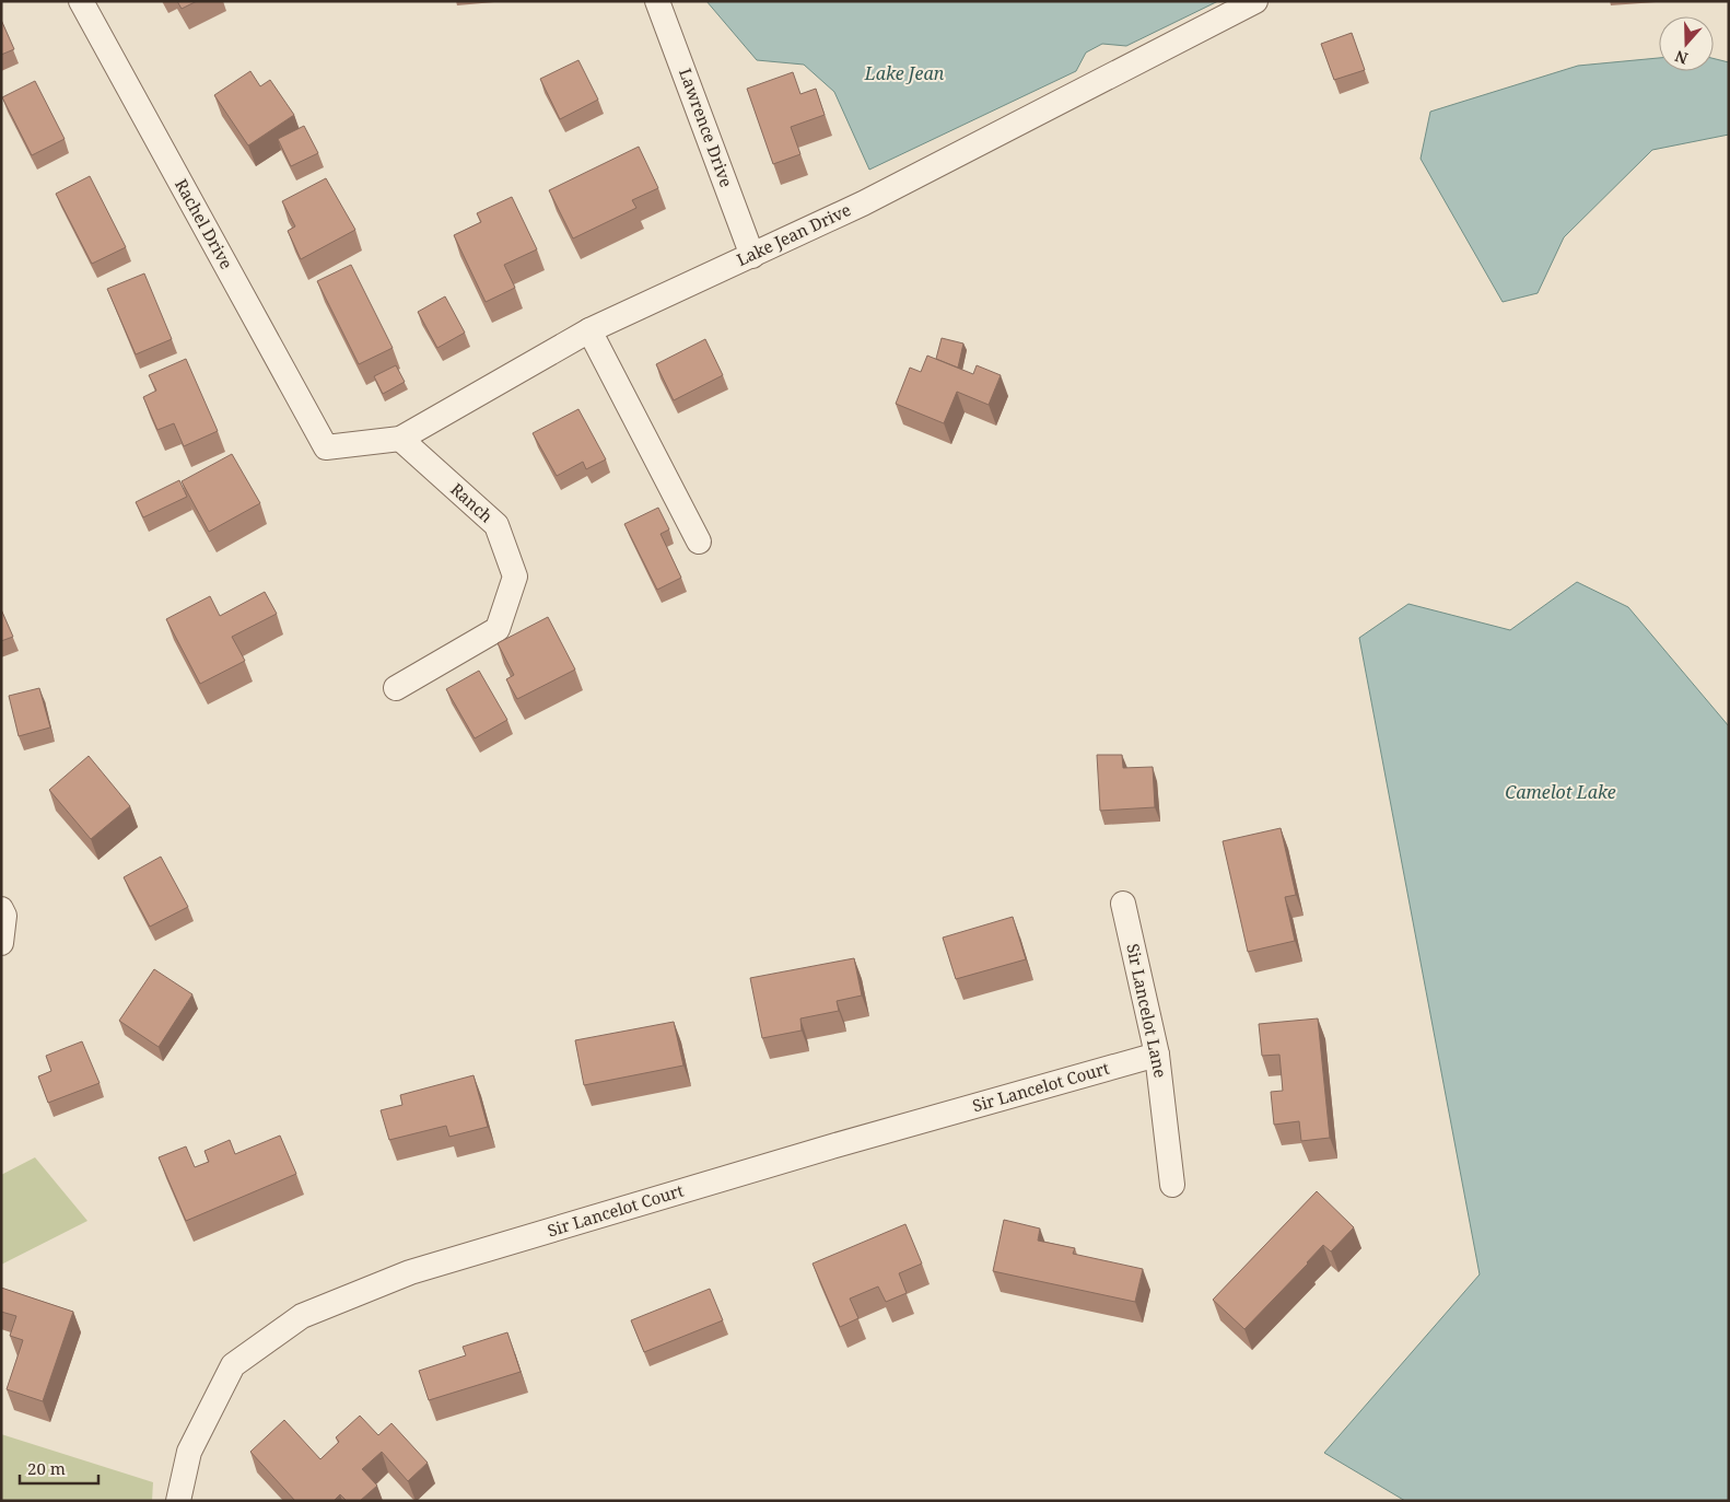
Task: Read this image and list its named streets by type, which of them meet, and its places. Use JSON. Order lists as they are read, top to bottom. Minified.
{"streets":{"street":["Lawrence Drive","Rachel Drive","Lake Jean Drive","Ranch","Sir Lancelot Lane","Sir Lancelot Court"]},"crossings":[["Lawrence Drive","Lake Jean Drive"],["Rachel Drive","Lake Jean Drive"],["Lake Jean Drive","Ranch"],["Sir Lancelot Lane","Sir Lancelot Court"]],"water":["Lake Jean","Camelot Lake"],"scale_bar":"20 m","north":"bottom"}
